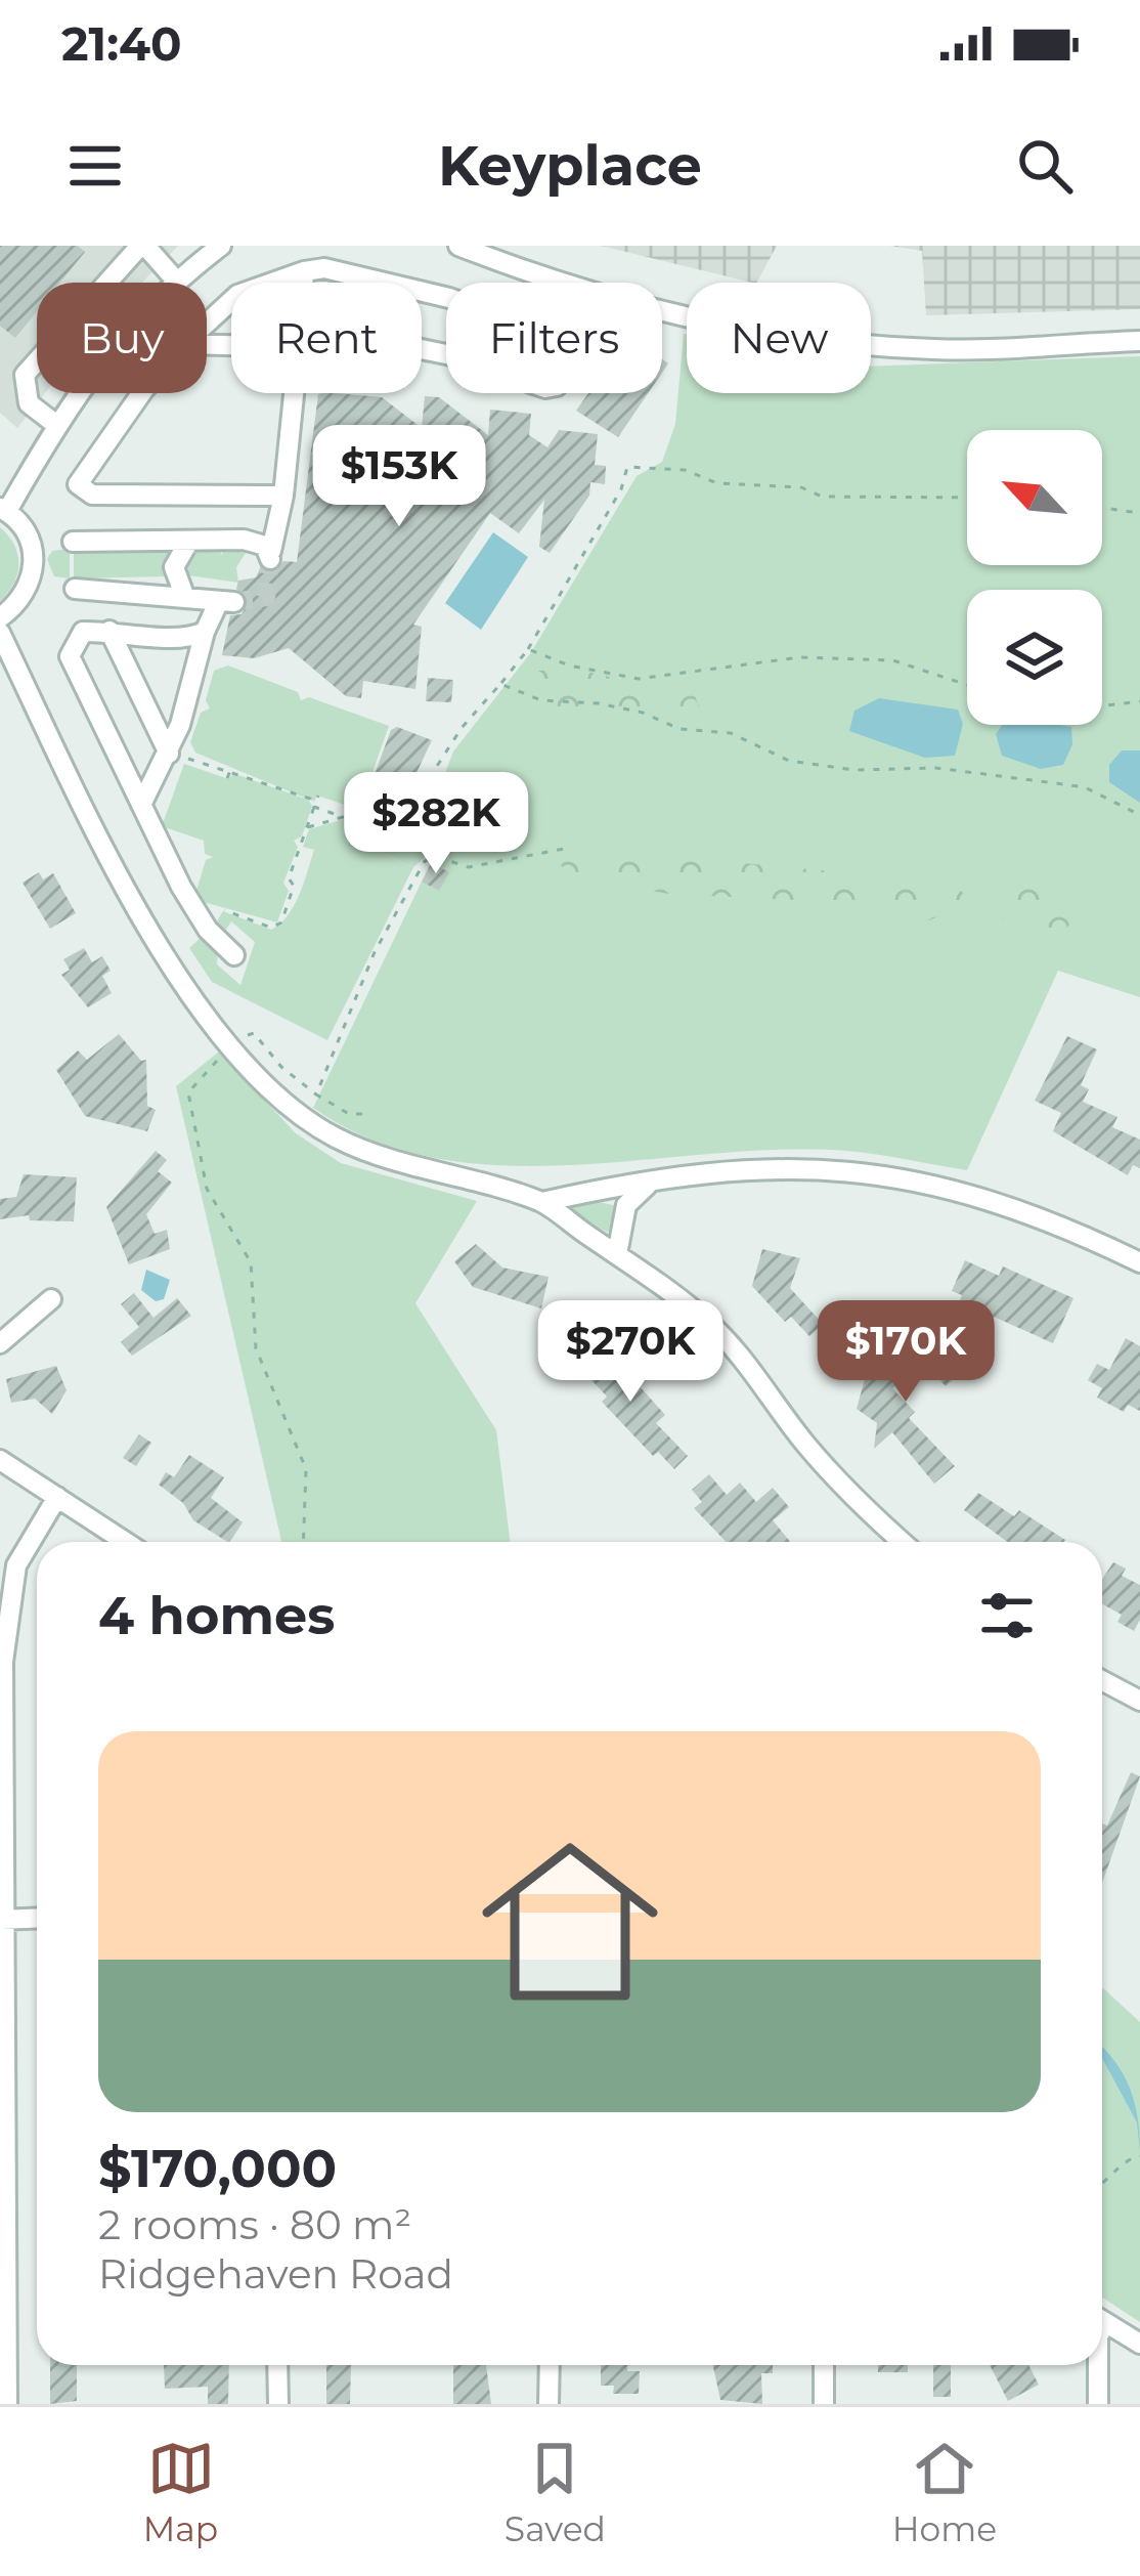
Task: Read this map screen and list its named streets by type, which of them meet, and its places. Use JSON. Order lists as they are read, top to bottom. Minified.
{"north":"top left","page":{"status":"21:40","header":"Keyplace","chip":["Buy","Rent","Filters","New"],"price":["$153K","$282K","$270K","$170K"],"heading":"4 homes","list":[{"name":"$170,000","note":"2 rooms · 80 m² · Ridgehaven Road"}],"tabs":["Map","Saved","Home"]}}
